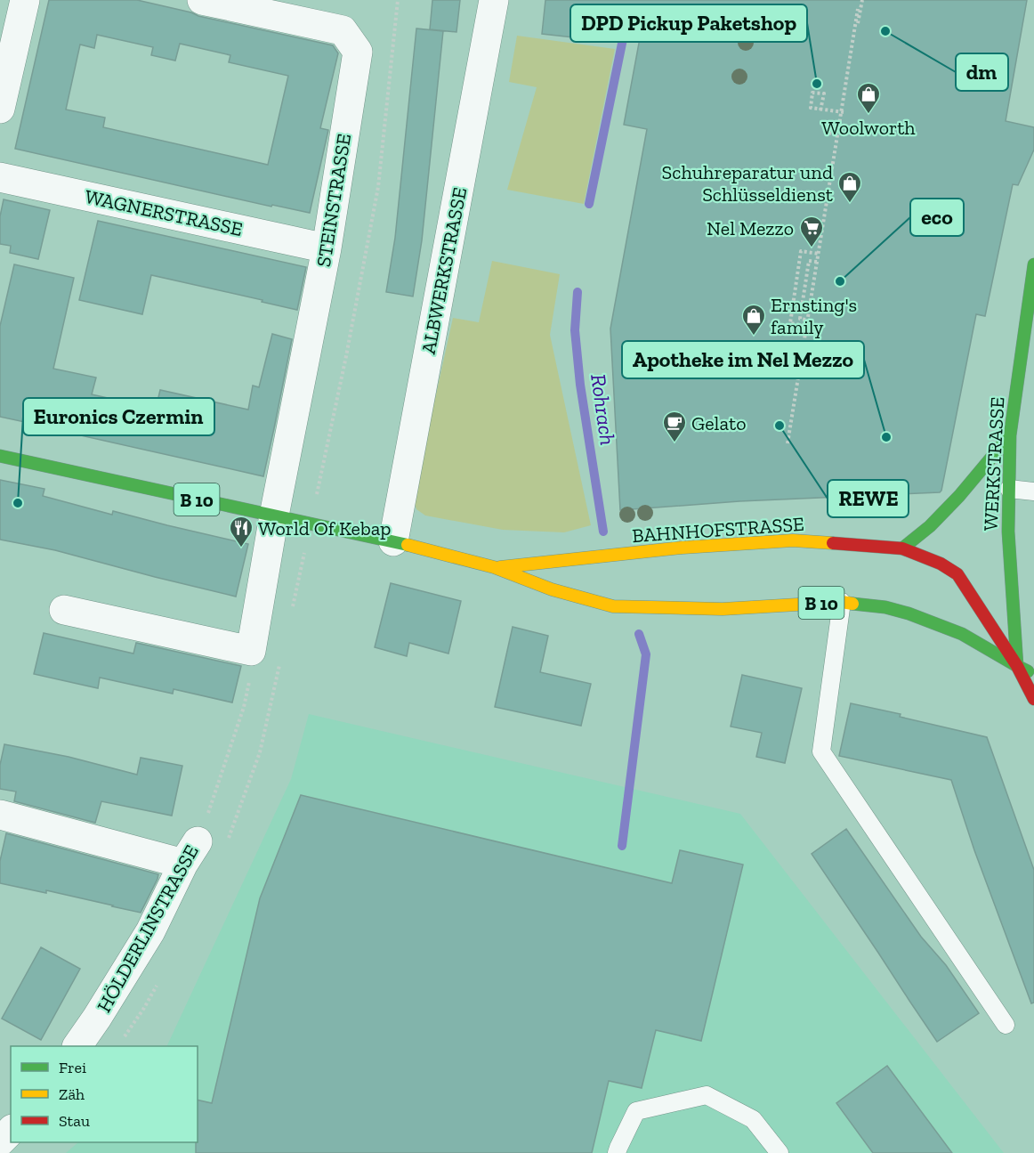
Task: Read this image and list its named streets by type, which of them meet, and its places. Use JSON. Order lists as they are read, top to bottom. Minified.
{"streets":{"main road":["WERKSTRASSE","B 10","BAHNHOFSTRASSE"],"street":["STEINSTRASSE","WAGNERSTRASSE","ALBWERKSTRASSE","HÖLDERLINSTRASSE"]},"crossings":[["STEINSTRASSE","WAGNERSTRASSE"],["STEINSTRASSE","B 10"],["ALBWERKSTRASSE","B 10"],["ALBWERKSTRASSE","BAHNHOFSTRASSE"],["WERKSTRASSE","B 10"],["WERKSTRASSE","BAHNHOFSTRASSE"],["B 10","BAHNHOFSTRASSE"]],"water":["Rohrach"],"places":{"other":["dm","DPD Pickup Paketshop","eco","REWE","Apotheke im Nel Mezzo","Euronics Czermin"],"shop":["Woolworth","Schuhreparatur und Schlüsseldienst","Ernsting's family"],"supermarket":["Nel Mezzo"],"cafe":["Gelato"],"restaurant":["World Of Kebap"]},"legend":["Frei","Zäh","Stau"]}
